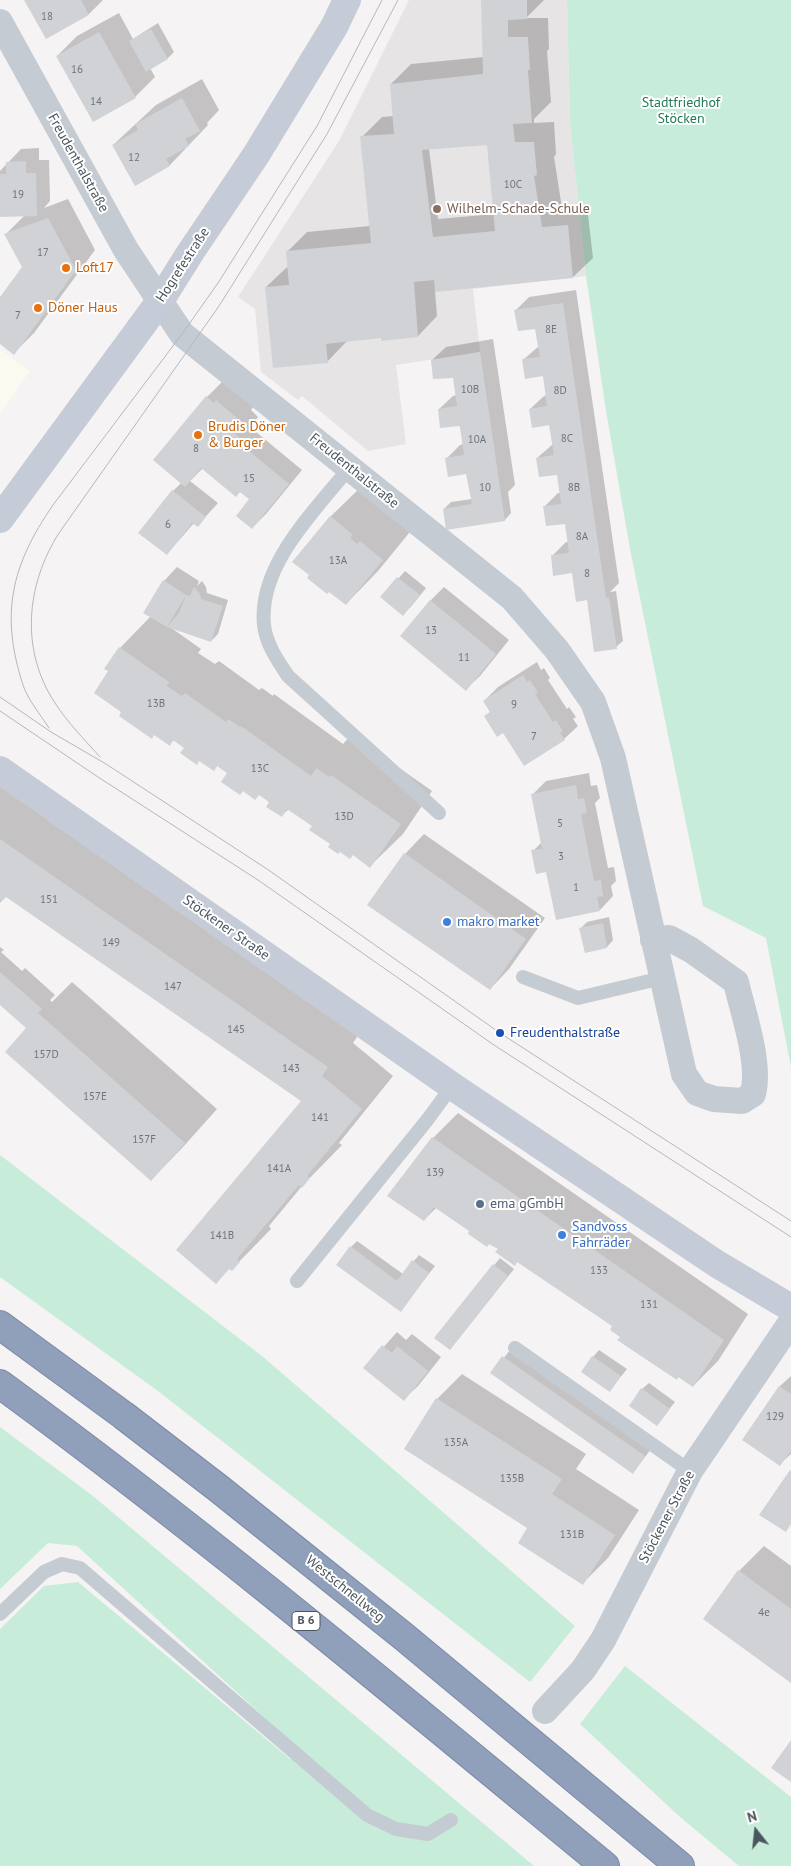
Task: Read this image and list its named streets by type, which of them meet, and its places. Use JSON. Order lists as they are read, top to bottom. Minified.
{"streets":{"highway":["Westschnellweg","B 6"],"street":["Freudenthalstraße","Hogrefestraße","Stöckener Straße"]},"crossings":[["Freudenthalstraße","Hogrefestraße"]],"parks":["Stadtfriedhof Stöcken"],"places":["Wilhelm-Schade-Schule","Loft17","Döner Haus","Brudis Döner & Burger","makro market","Freudenthalstraße","ema gGmbH","Sandvoss Fahrräder"],"house_numbers":["18","16","14","12","10C","19","17","7","8E","10B","8D","8C","10A","8","15","10","8B","6","8A","13A","8","13","11","13B","9","7","13C","13D","5","3","1","151","149","147","145","157D","143","157E","141","157F","141A","139","141B","133","131","129","135A","135B","131B","4e"],"north":"top"}
